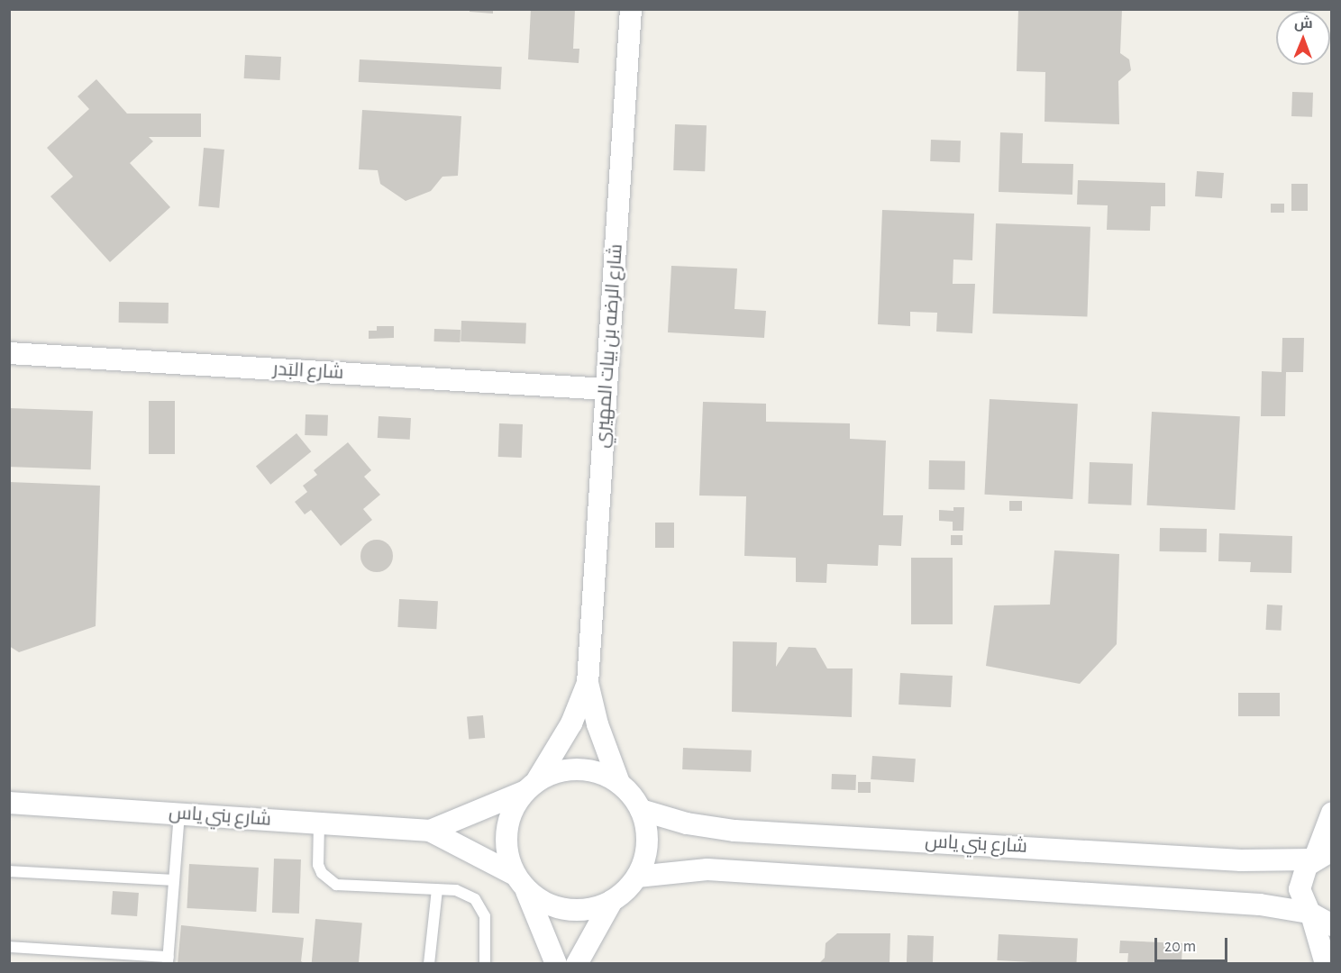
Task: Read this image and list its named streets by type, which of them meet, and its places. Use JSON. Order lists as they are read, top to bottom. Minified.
{"streets":{"street":["شارع الرضه بن بيات المهيري","شارع البَدر","شارع بني ياس"]},"crossings":[["شارع الرضه بن بيات المهيري","شارع البَدر"],["شارع الرضه بن بيات المهيري","شارع بني ياس"]],"scale_bar":"20 m","north":"top"}
